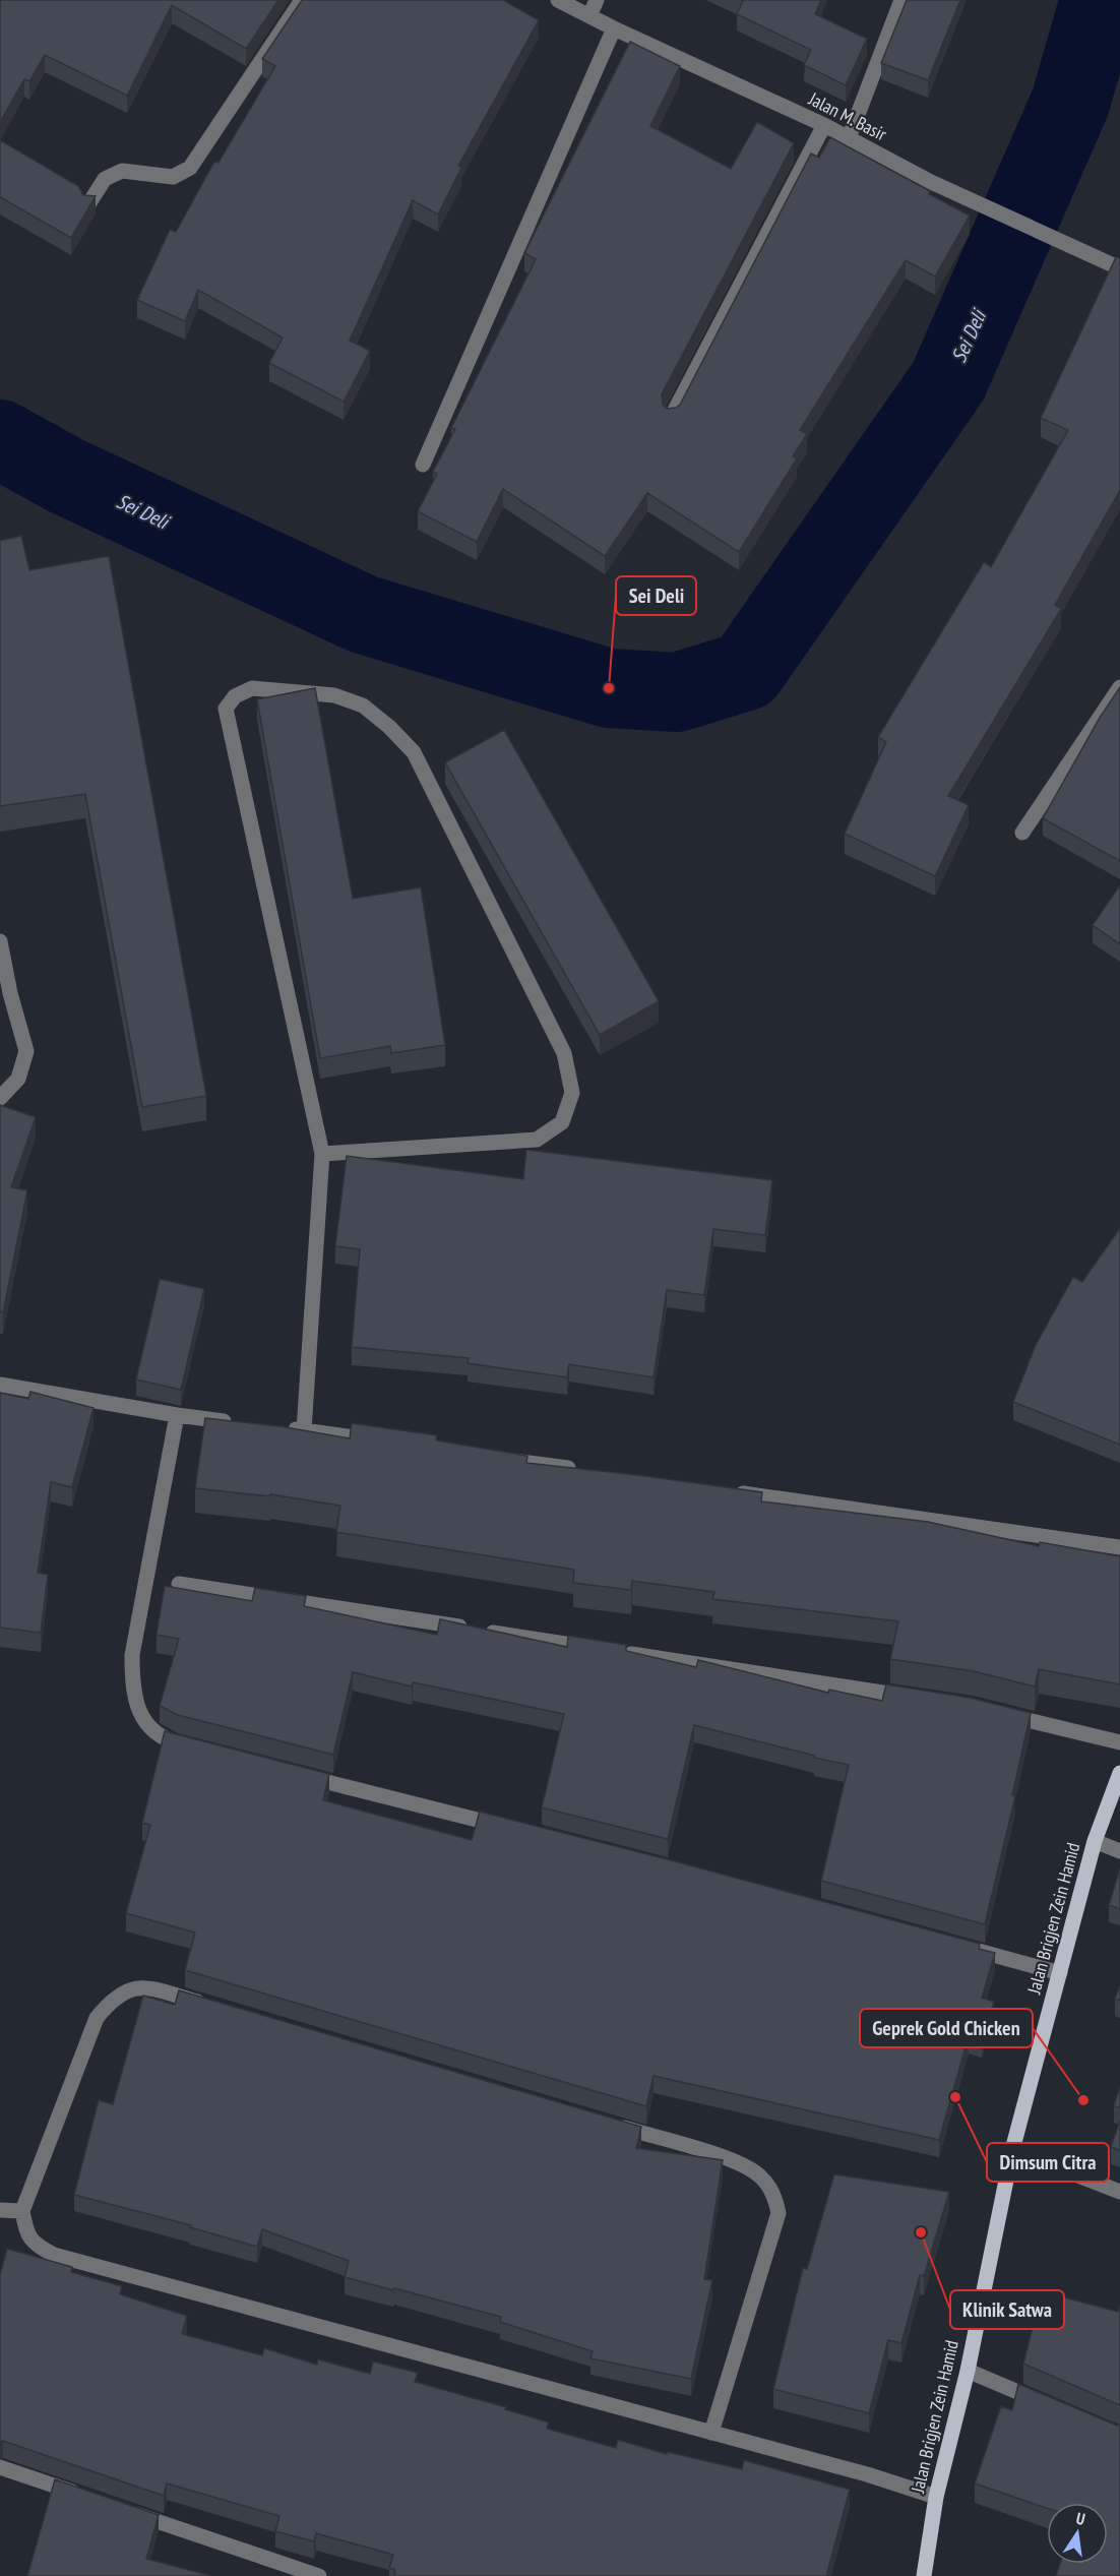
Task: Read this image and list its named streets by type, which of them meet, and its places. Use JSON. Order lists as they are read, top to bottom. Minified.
{"streets":{"main road":["Jalan Brigjen Zein Hamid"],"street":["Jalan M. Basir"]},"water":["Sei Deli"],"places":["Sei Deli","Dimsum Citra","Geprek Gold Chicken","Klinik Satwa"],"north":"top"}
